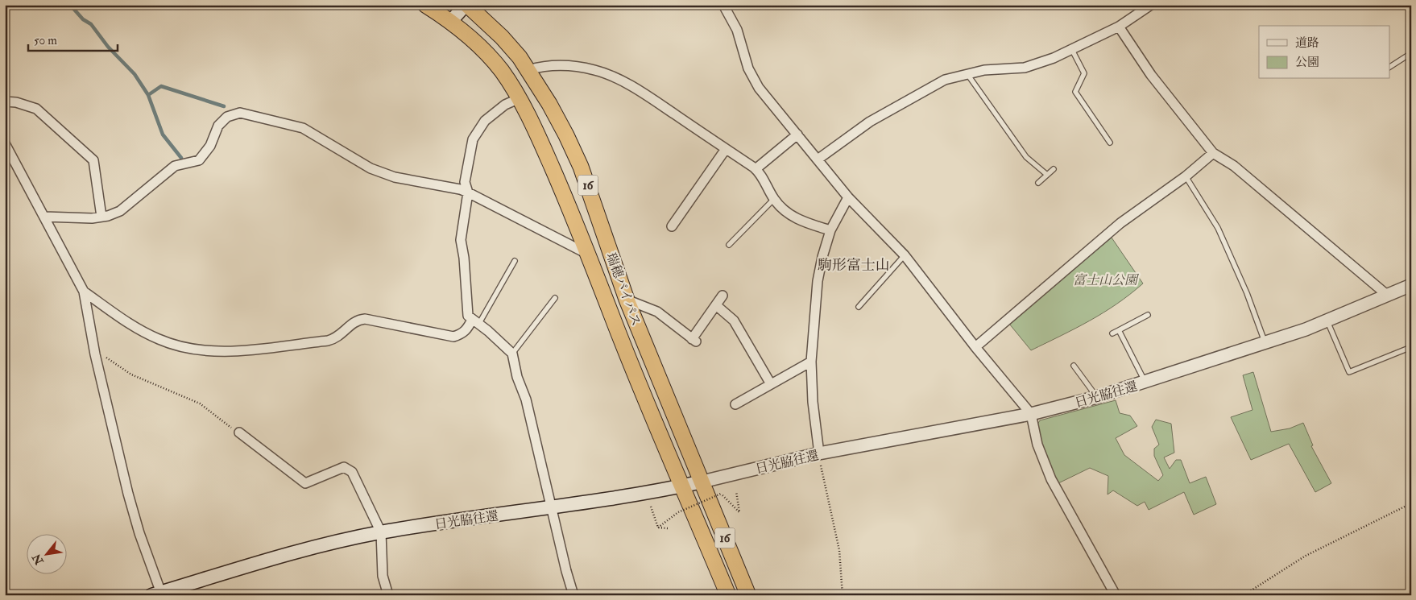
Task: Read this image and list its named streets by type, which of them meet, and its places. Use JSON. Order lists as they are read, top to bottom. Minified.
{"streets":{"highway":["16","瑞穂バイパス"],"main road":["日光脇往還"]},"crossings":[["16","瑞穂バイパス"],["瑞穂バイパス","日光脇往還"]],"districts":["駒形富士山"],"parks":["富士山公園"],"legend":["道路","公園"],"scale_bar":"50 m","north":"bottom left"}
